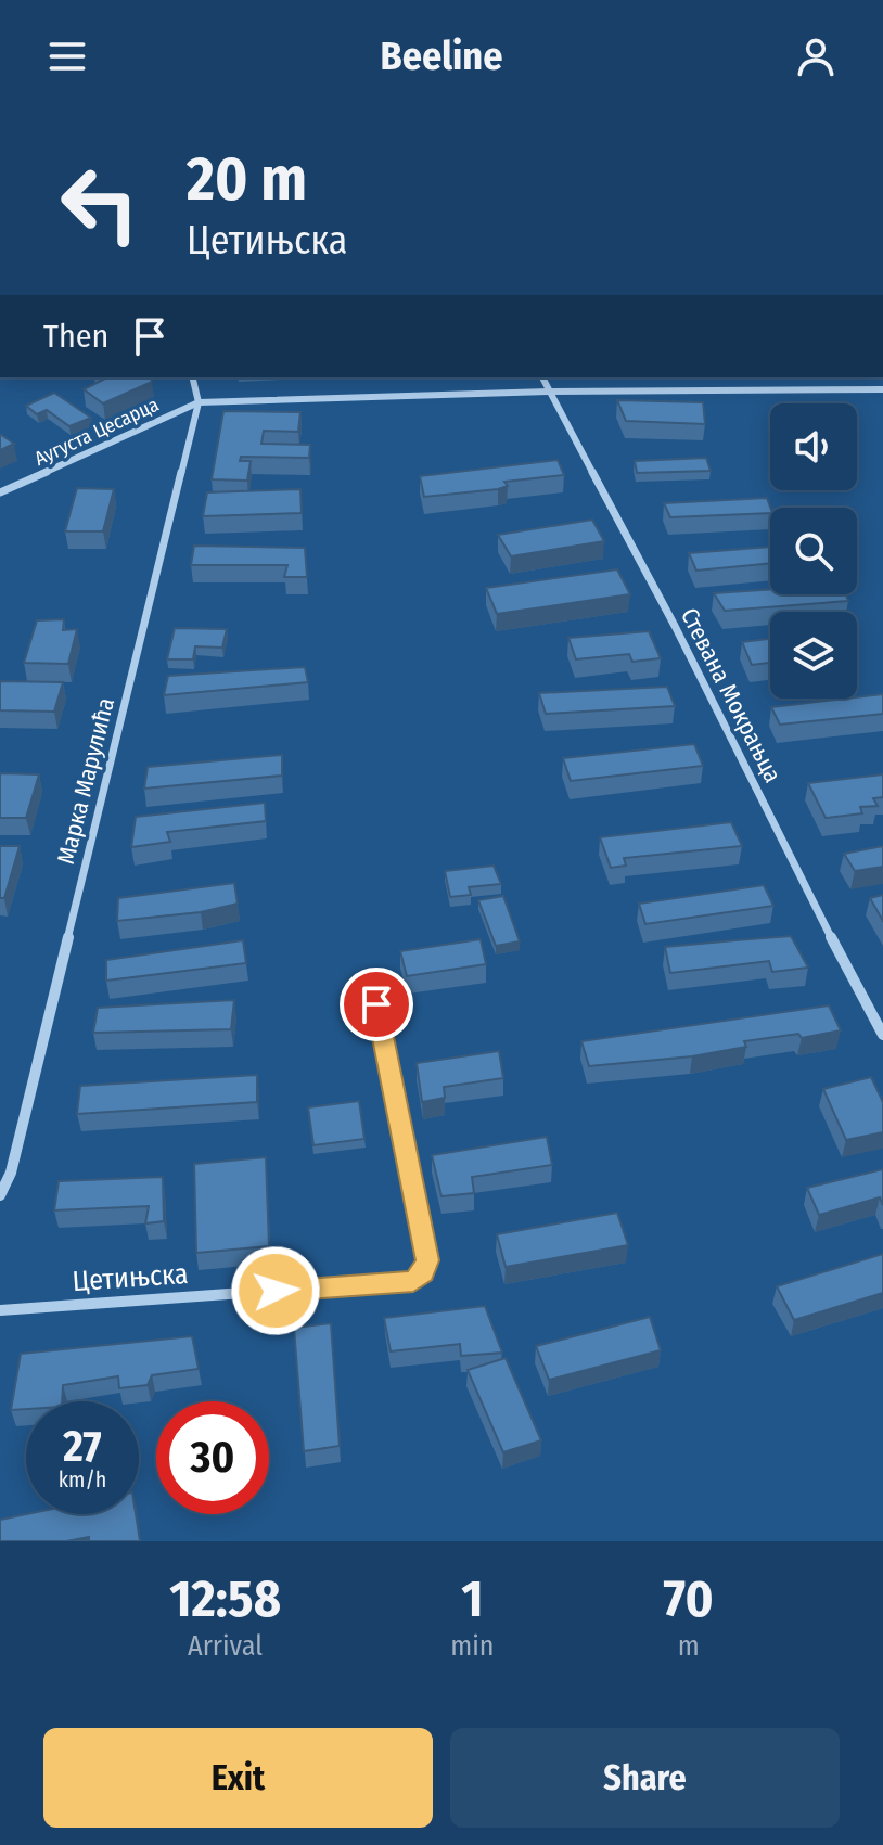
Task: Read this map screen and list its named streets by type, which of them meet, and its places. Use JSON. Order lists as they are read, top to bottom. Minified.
{"streets":{"street":["Аугуста Цесарца","Стевана Мокрањца","Марка Марулића","Цетињска"]},"crossings":[["Аугуста Цесарца","Стевана Мокрањца"],["Аугуста Цесарца","Марка Марулића"]],"page":{"header":"Beeline","turn":["20 m","Цетињска"],"then":"Then","speed":"27 km/h","limit":"30","eta":["12:58","Arrival","1","min","70","m"],"buttons":["Exit","Share"]}}
